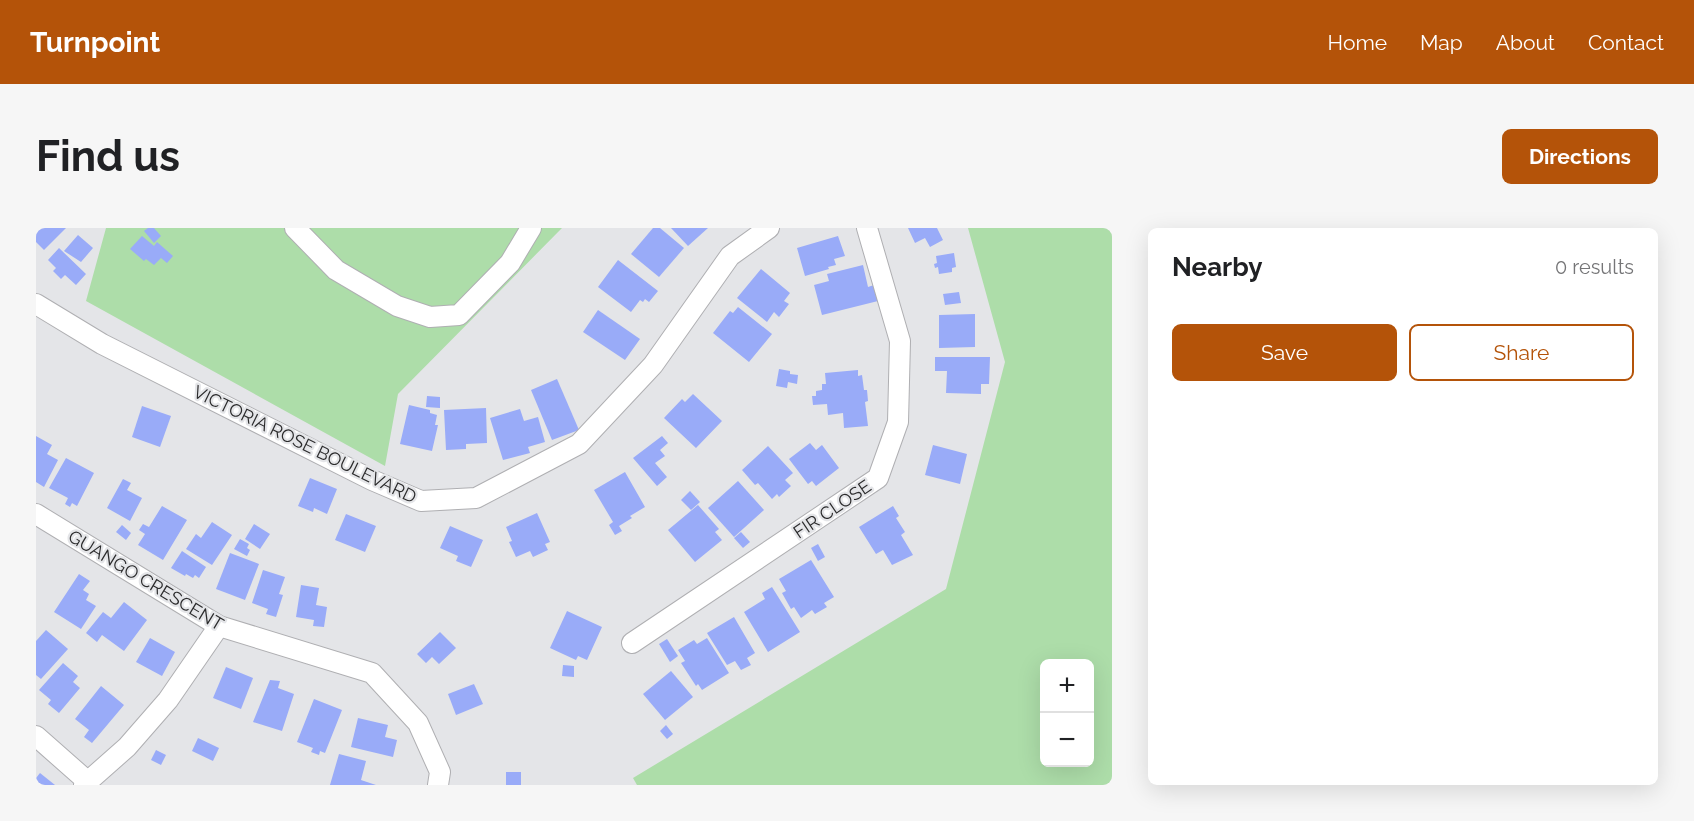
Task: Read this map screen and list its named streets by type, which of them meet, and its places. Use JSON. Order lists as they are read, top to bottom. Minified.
{"streets":{"street":["VICTORIA ROSE BOULEVARD","FIR CLOSE","GUANGO CRESCENT"]},"page":{"header":"Turnpoint","nav":["Home","Map","About","Contact"],"buttons":["Directions",["Save","Share"]],"title":"Find us","heading":["Nearby","0 results"],"map_buttons":["+","−"]}}
